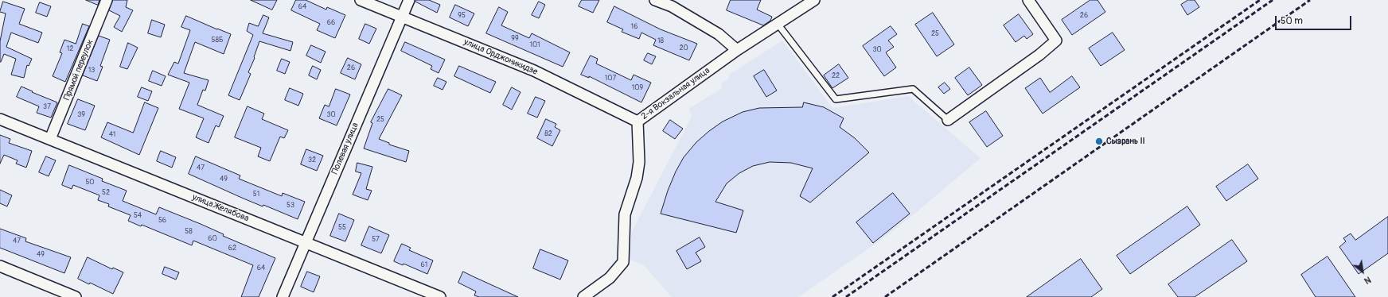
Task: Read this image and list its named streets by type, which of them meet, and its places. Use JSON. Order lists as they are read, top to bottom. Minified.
{"streets":{"street":["улица Орджоникидзе","Прямой переулок","2-я Вокзальная улица","Полевая улица","улица Желябова"]},"crossings":[["улица Орджоникидзе","2-я Вокзальная улица"],["улица Орджоникидзе","Полевая улица"],["Прямой переулок","улица Желябова"],["Полевая улица","улица Желябова"]],"places":["Сызрань II"],"house_numbers":["64","95","26","66","16","25","99","58Б","18","101","20","12","30","26","13","22","107","109","37","39","30","25","82","41","32","47","49","50","52","51","53","54","56","55","58","60","57","47","62","49","61","64"],"scale_bar":"50 m","north":"bottom right"}
